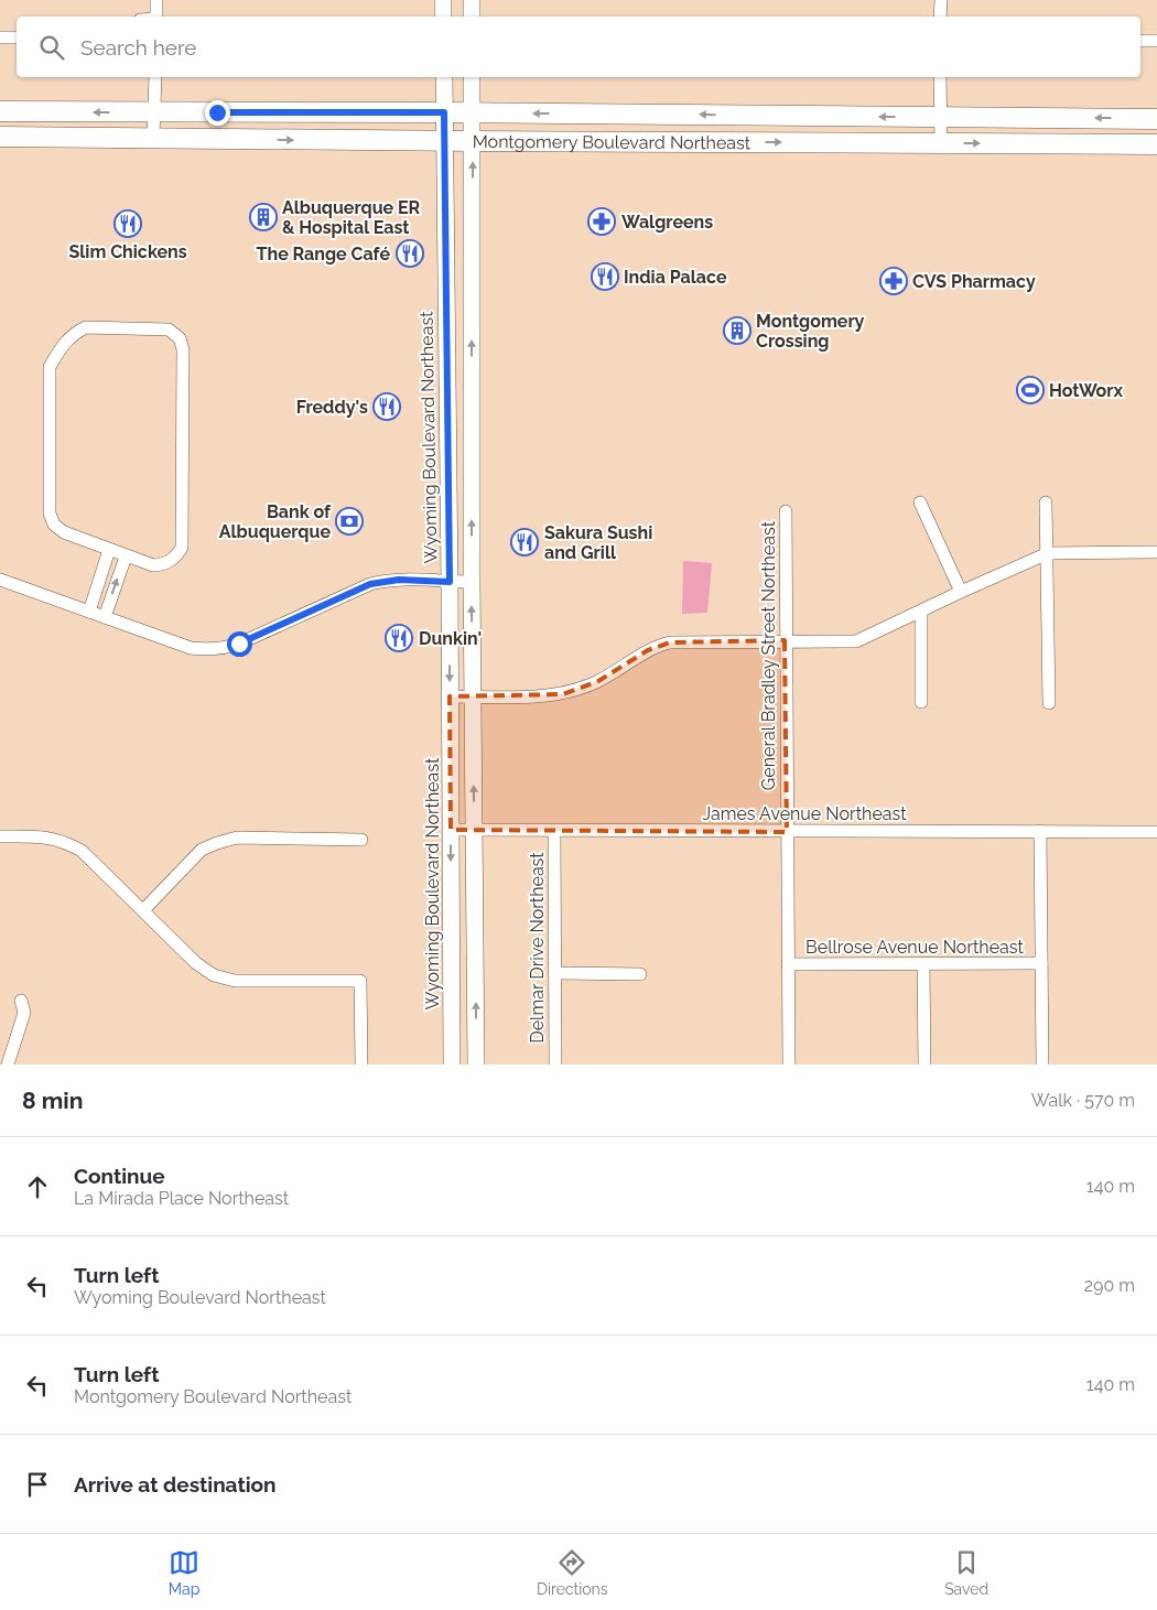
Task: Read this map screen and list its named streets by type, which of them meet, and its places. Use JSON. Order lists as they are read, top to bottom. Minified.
{"streets":{"main road":["Montgomery Boulevard Northeast","Wyoming Boulevard Northeast"],"street":["General Bradley Street Northeast","James Avenue Northeast","Bellrose Avenue Northeast","Delmar Drive Northeast"]},"crossings":[["Montgomery Boulevard Northeast","Wyoming Boulevard Northeast"],["Wyoming Boulevard Northeast","James Avenue Northeast"],["General Bradley Street Northeast","James Avenue Northeast"],["General Bradley Street Northeast","Bellrose Avenue Northeast"],["James Avenue Northeast","Delmar Drive Northeast"]],"places":{"building":["Albuquerque ER & Hospital East","Montgomery Crossing"],"pharmacy":["Walgreens","CVS Pharmacy"],"restaurant":["Slim Chickens","The Range Café","India Palace","Freddy's","Sakura Sushi and Grill","Dunkin'"],"sports":["HotWorx"],"bank":["Bank of Albuquerque"]},"page":{"search":"Search here","heading":["8 min","Walk · 570 m"],"list":[["Continue","La Mirada Place Northeast","140 m"],["Turn left","Wyoming Boulevard Northeast","290 m"],["Turn left","Montgomery Boulevard Northeast","140 m"],"Arrive at destination"],"nav":["Map","Directions","Saved"]}}
